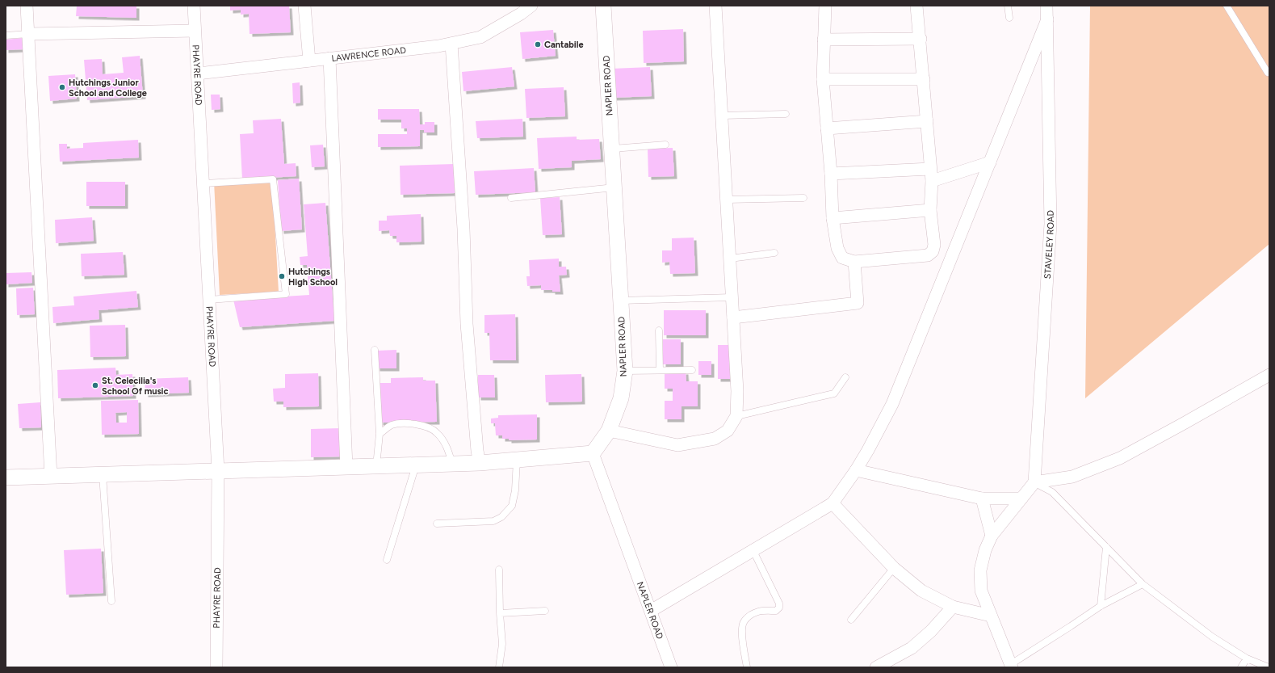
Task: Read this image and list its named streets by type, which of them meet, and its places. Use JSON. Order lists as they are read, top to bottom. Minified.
{"streets":{"street":["LAWRENCE ROAD","PHAYRE ROAD","NAPLER ROAD","STAVELEY ROAD"]},"crossings":[["LAWRENCE ROAD","PHAYRE ROAD"]],"places":["Cantabile","Hutchings Junior School and College","Hutchings High School","St. Celecilia's School Of music"]}
